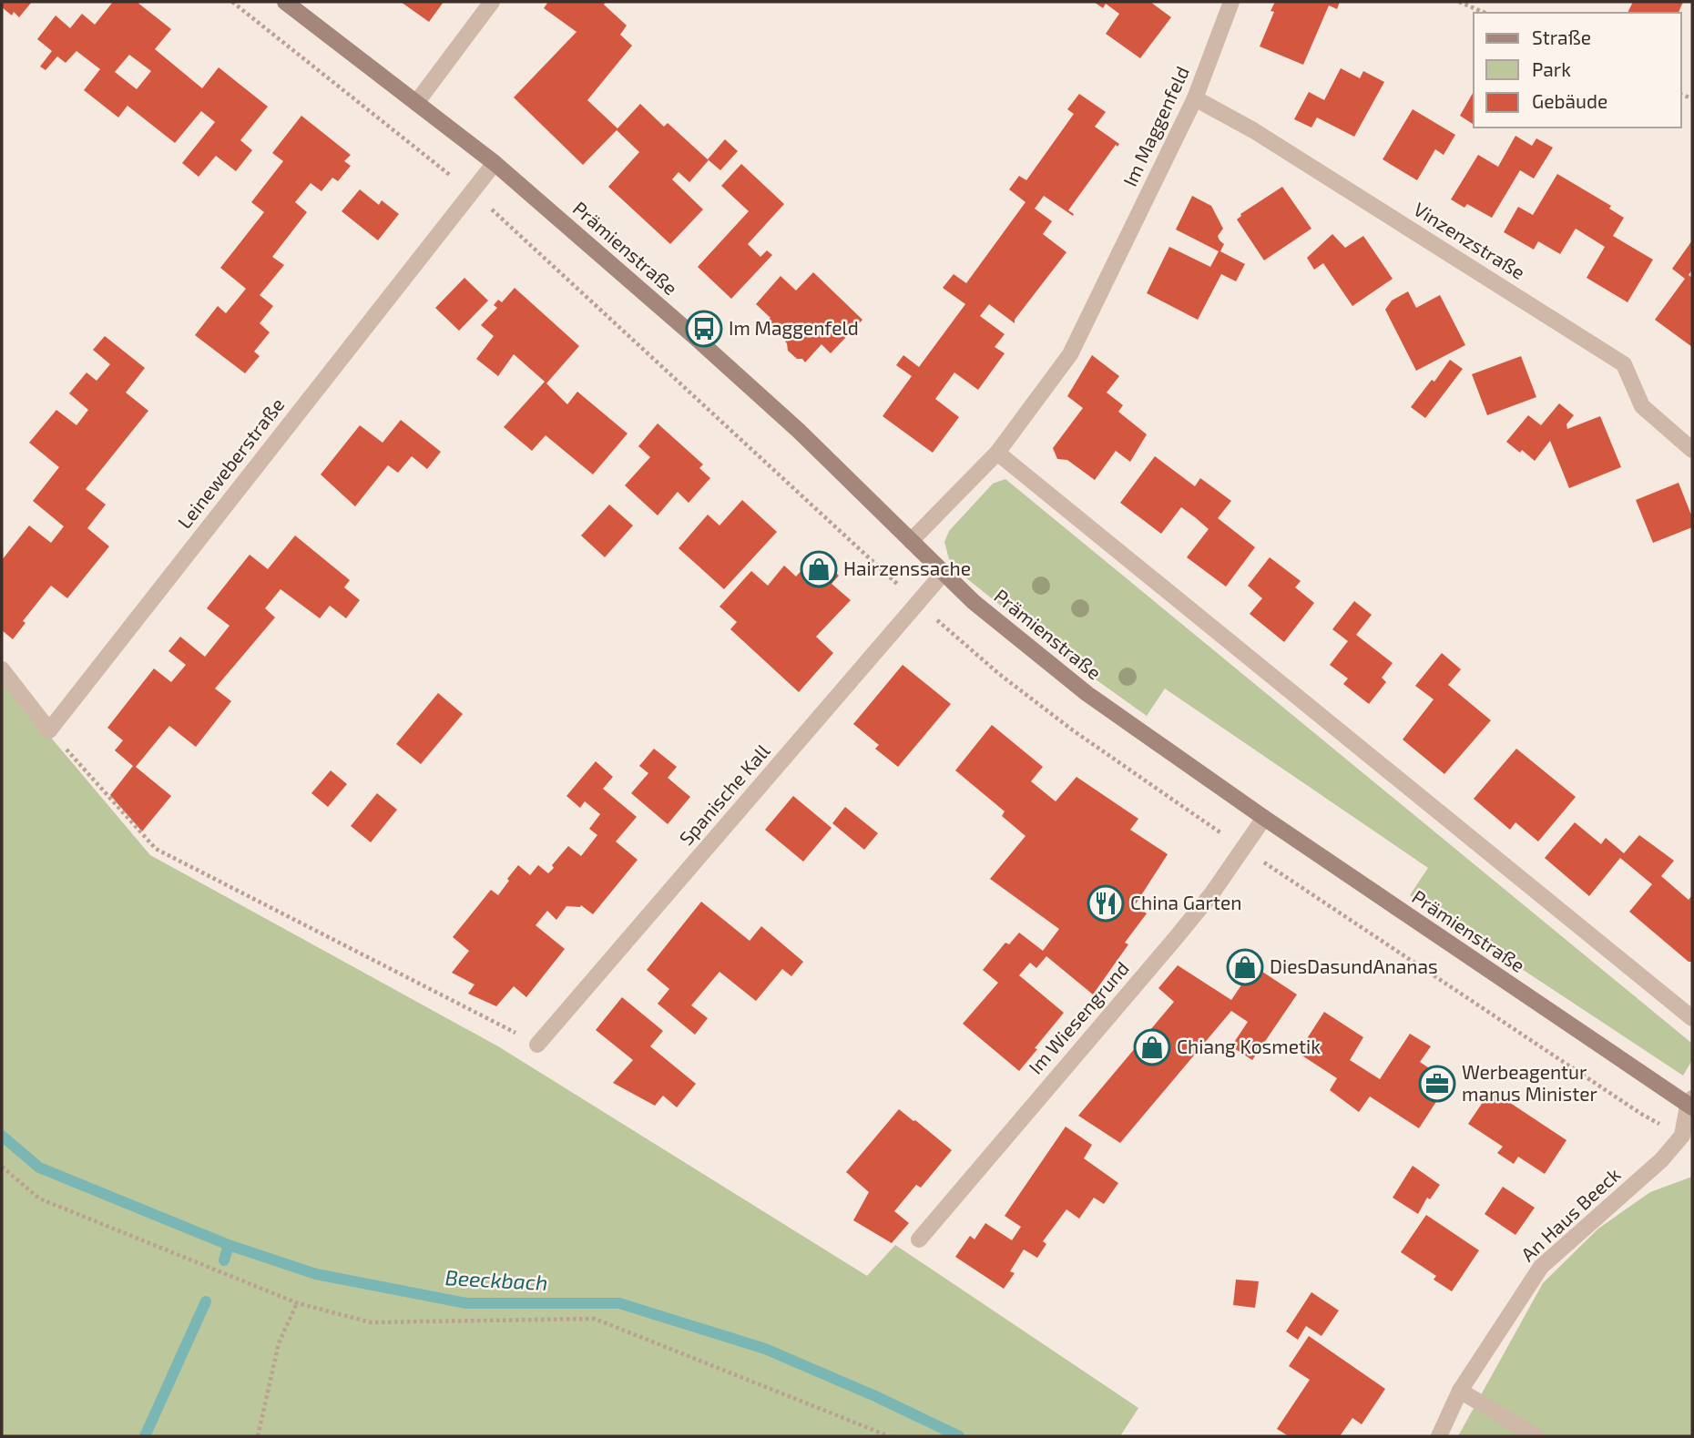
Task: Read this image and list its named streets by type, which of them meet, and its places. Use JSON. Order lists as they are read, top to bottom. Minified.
{"streets":{"street":["Im Maggenfeld","Vinzenzstraße","Prämienstraße","Leineweberstraße","Spanische Kall","Im Wiesengrund","An Haus Beeck"]},"crossings":[["Im Maggenfeld","Vinzenzstraße"],["Im Maggenfeld","Prämienstraße"],["Prämienstraße","Leineweberstraße"],["Prämienstraße","Spanische Kall"],["Prämienstraße","Im Wiesengrund"],["Prämienstraße","An Haus Beeck"]],"water":["Beeckbach"],"places":{"bus stop":["Im Maggenfeld"],"shop":["Hairzenssache","DiesDasundAnanas","Chiang Kosmetik"],"restaurant":["China Garten"],"office":["Werbeagentur manus Minister"]},"legend":["Straße","Park","Gebäude"]}
